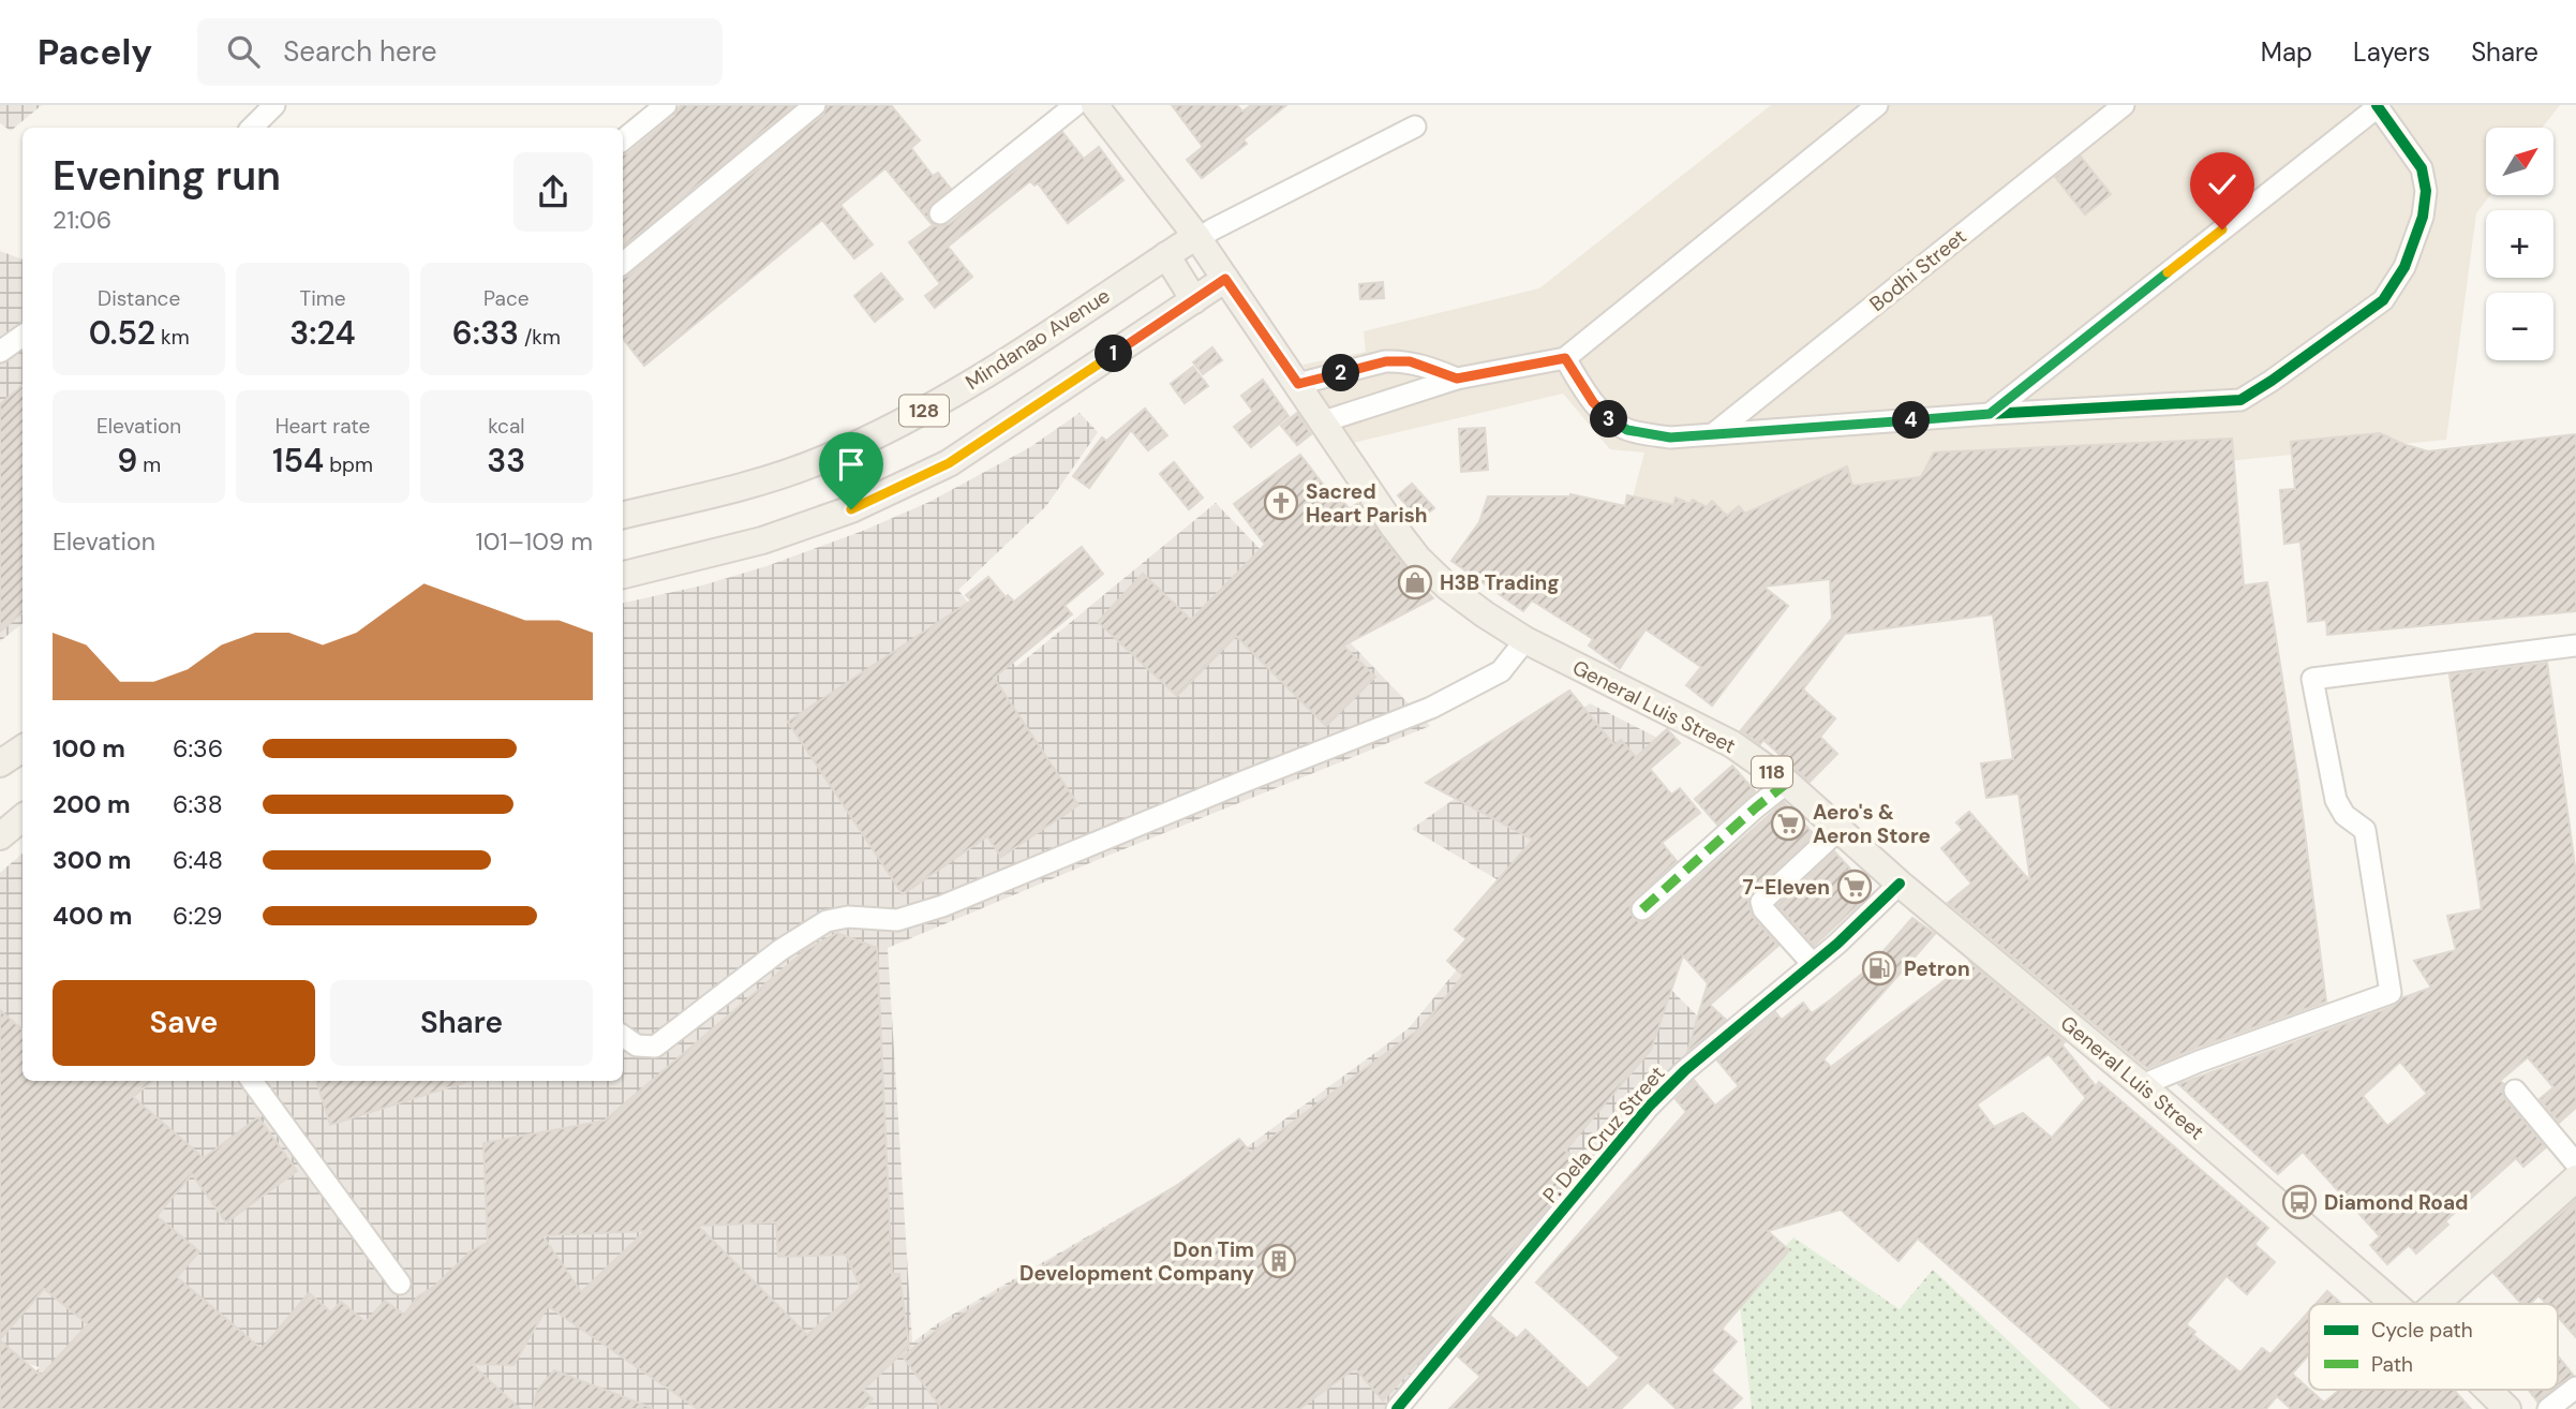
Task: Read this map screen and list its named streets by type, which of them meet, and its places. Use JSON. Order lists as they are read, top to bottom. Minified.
{"streets":{"main road":["Mindanao Avenue","128","General Luis Street","118"],"street":["Bodhi Street","P. Dela Cruz Street"]},"crossings":[["Mindanao Avenue","General Luis Street"],["General Luis Street","P. Dela Cruz Street"]],"places":{"church":["Sacred Heart Parish"],"shop":["H3B Trading"],"supermarket":["Aero's & Aeron Store","7-Eleven"],"fuel station":["Petron"],"bus stop":["Diamond Road"],"building":["Don Tim Development Company"]},"legend":["Cycle path","Path"],"north":"top right","page":{"header":"Pacely","search":"Search here","nav":["Map","Layers","Share"],"map_buttons":["+","−"],"heading":["Evening run","21:06"],"stats":[["Distance","0.52 km"],["Time","3:24"],["Pace","6:33 /km"],["Elevation","9 m"],["Heart rate","154 bpm"],["kcal","33"]],"pins":["1","2","3","4"],"chart":["Elevation","101–109 m"],"list":[{"name":"100 m","note":"6:36"},{"name":"200 m","note":"6:38"},{"name":"300 m","note":"6:48"},{"name":"400 m","note":"6:29"}],"buttons":["Save","Share"]}}
